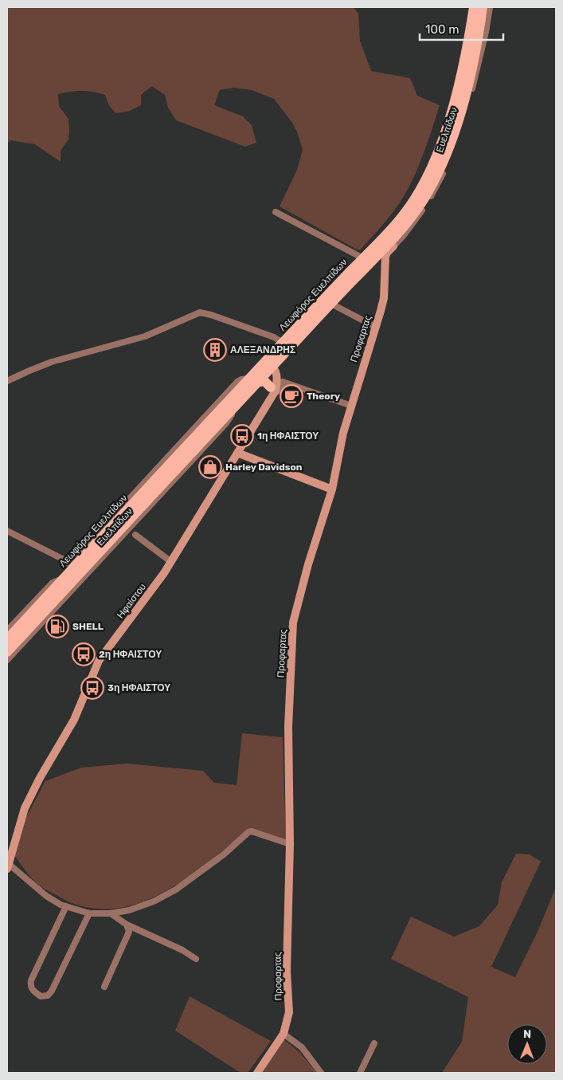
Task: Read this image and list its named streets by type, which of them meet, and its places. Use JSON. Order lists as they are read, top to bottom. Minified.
{"streets":{"main road":["Λεωφόρος Ευελπίδων"],"street":["Ευελπίδων","Προφαρτας","Ηφαίστου"]},"crossings":[["Ευελπίδων","Λεωφόρος Ευελπίδων"],["Λεωφόρος Ευελπίδων","Προφαρτας"]],"places":{"building":["ΑΛΕΞΑΝΔΡΗΣ"],"cafe":["Theory"],"bus stop":["1η ΗΦΑΙΣΤΟΥ","2η ΗΦΑΙΣΤΟΥ","3η ΗΦΑΙΣΤΟΥ"],"shop":["Harley Davidson"],"fuel station":["SHELL"]},"scale_bar":"100 m","north":"top"}
